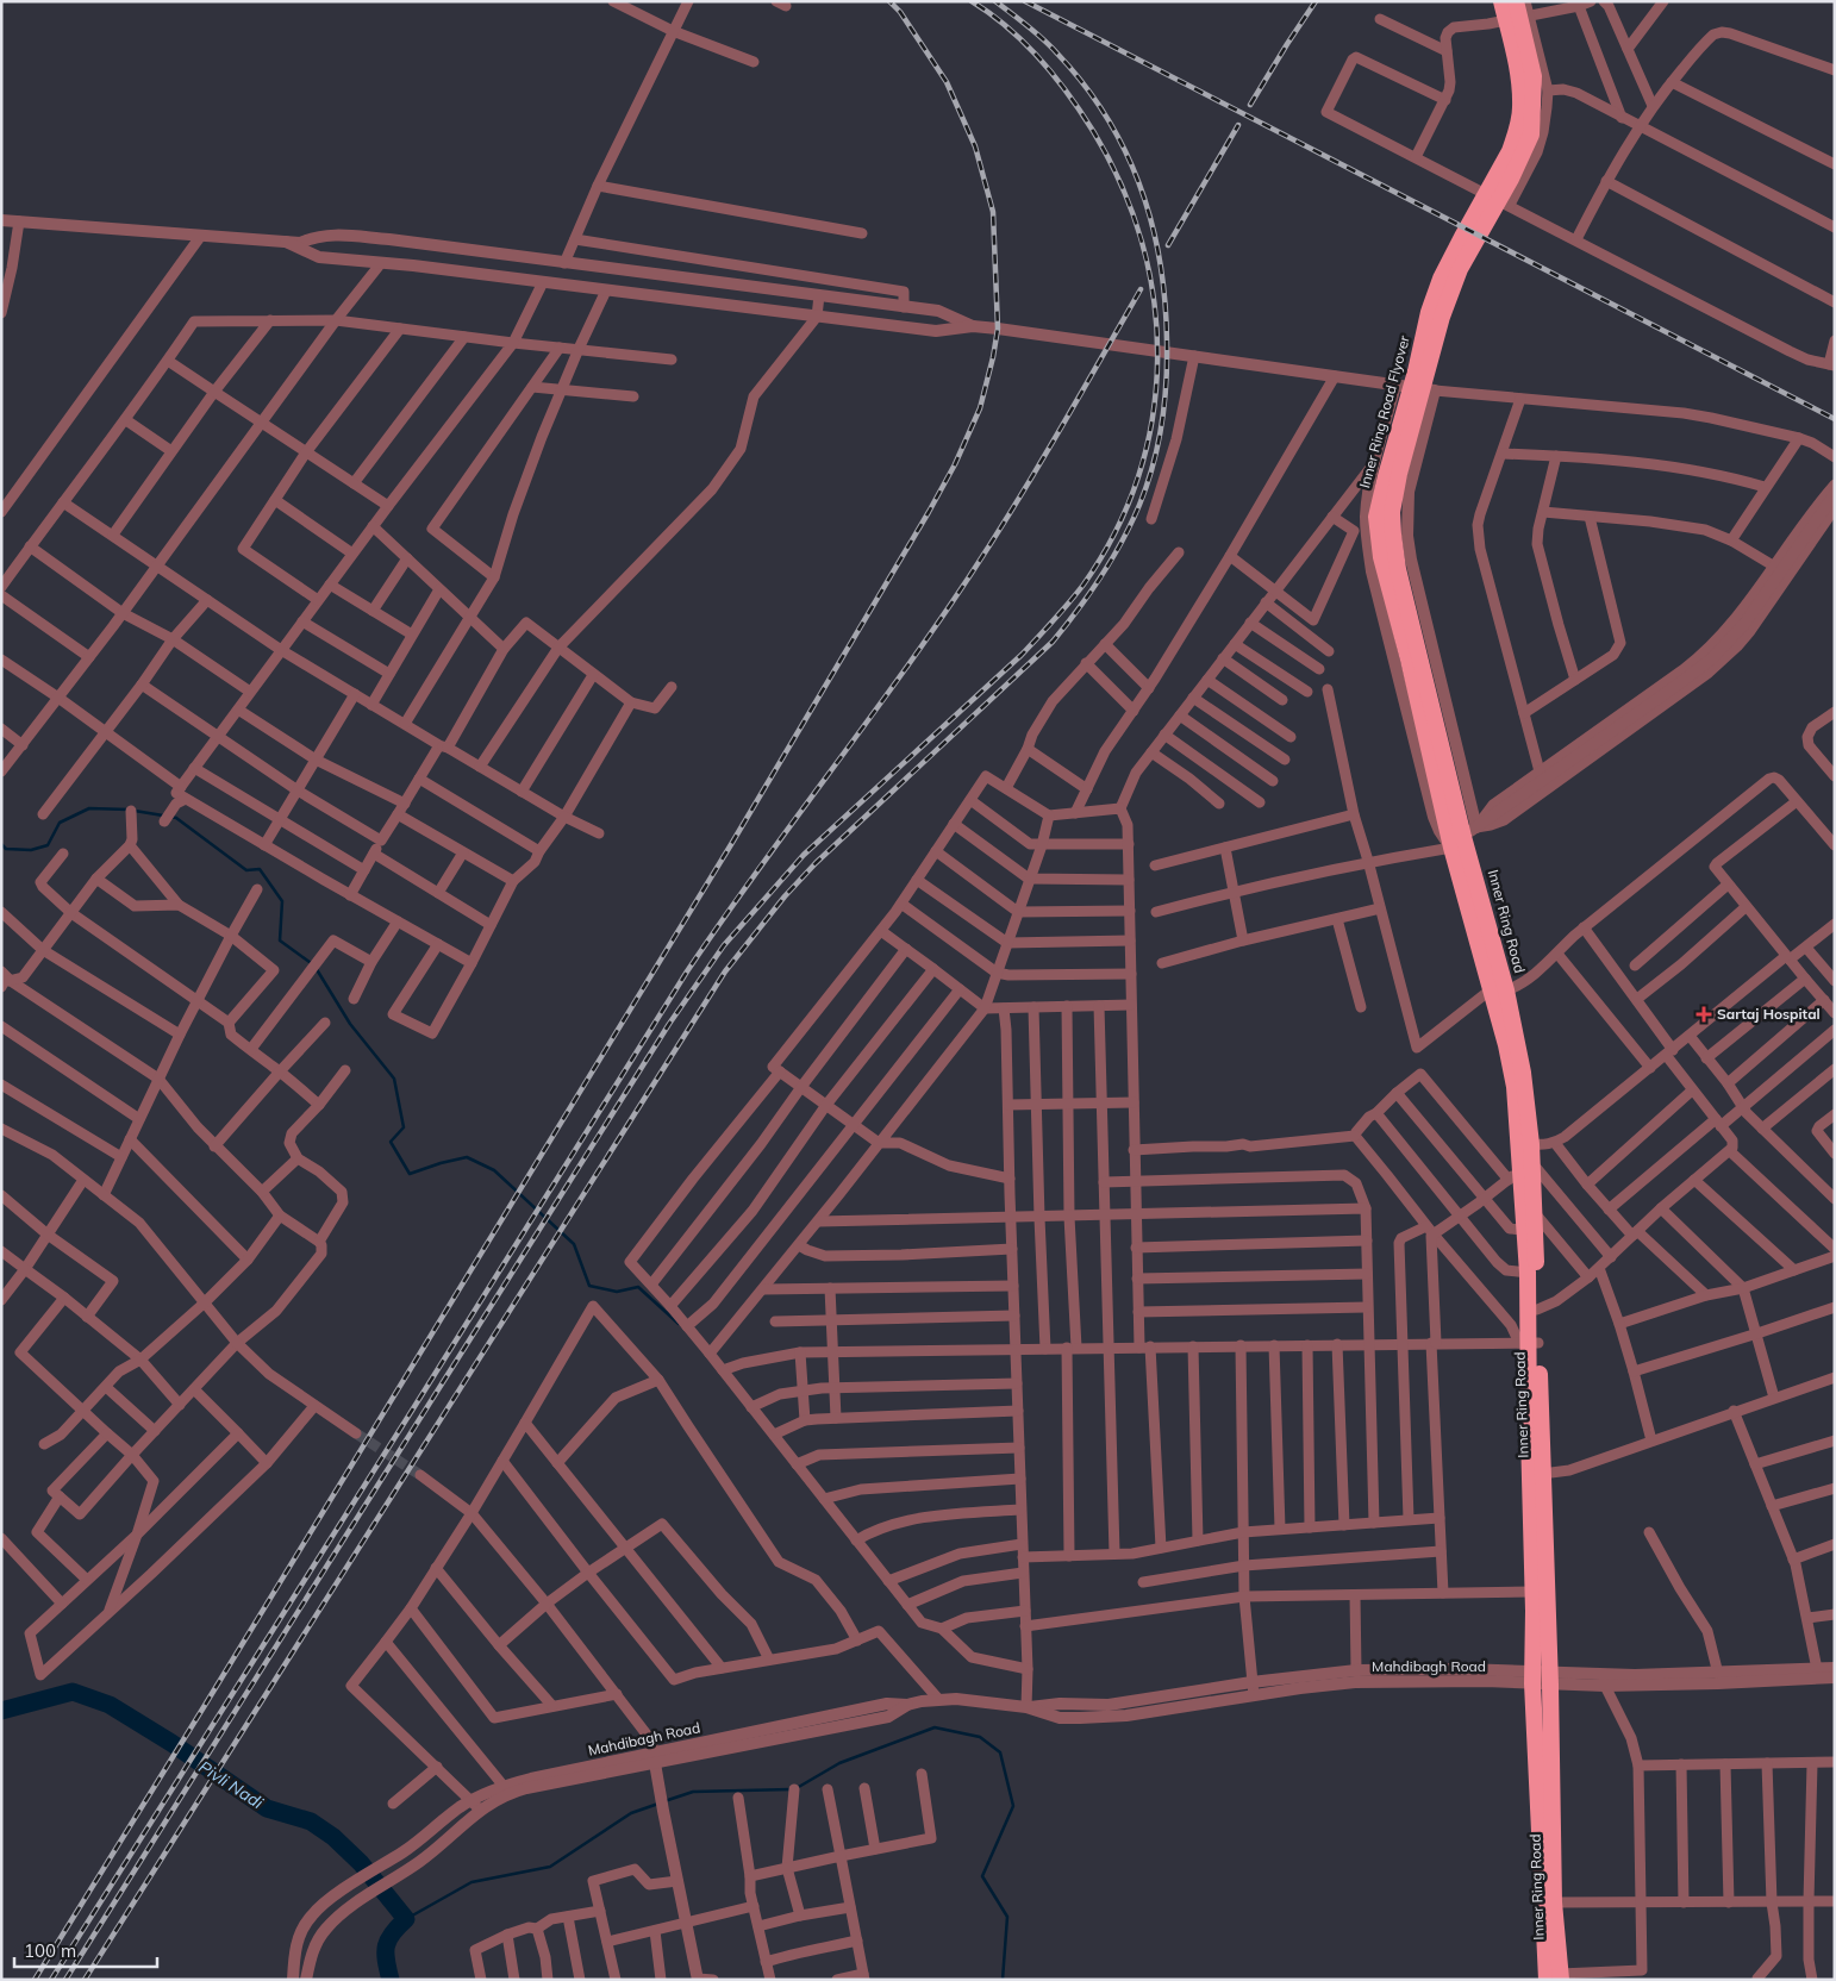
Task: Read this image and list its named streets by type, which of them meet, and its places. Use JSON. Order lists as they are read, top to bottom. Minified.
{"streets":{"highway":["Inner Ring Road Flyover","Inner Ring Road"],"street":["Mahdibagh Road"]},"crossings":[["Inner Ring Road Flyover","Inner Ring Road"],["Inner Ring Road","Mahdibagh Road"]],"water":["Pivli Nadi"],"places":{"health":["Sartaj Hospital"]},"scale_bar":"100 m"}
